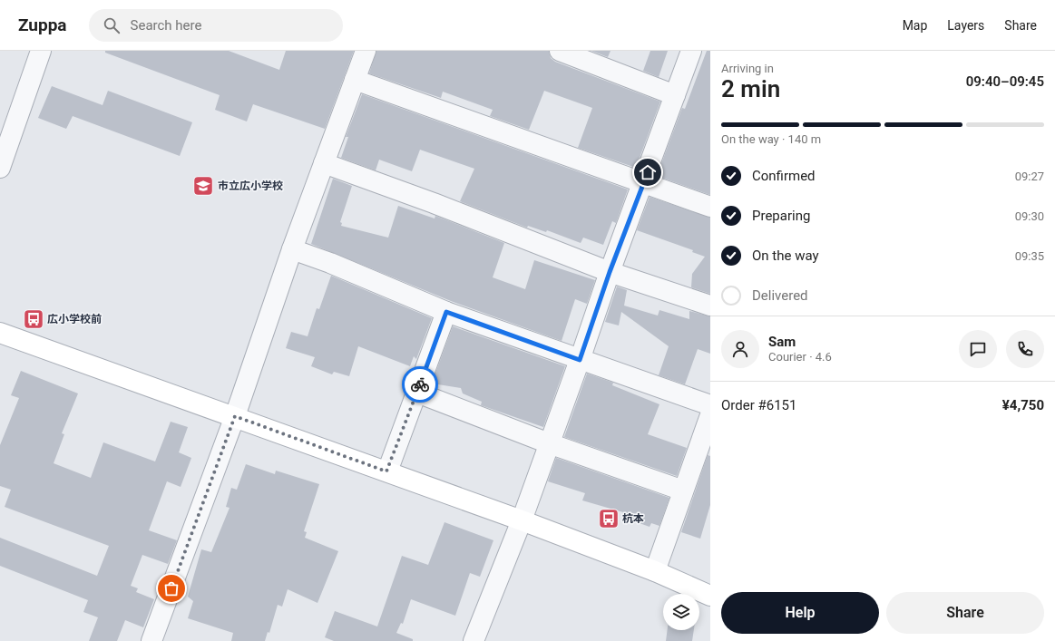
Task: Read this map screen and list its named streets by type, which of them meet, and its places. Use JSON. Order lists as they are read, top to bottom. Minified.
{"places":{"school or university":["市立広小学校"],"bus stop":["広小学校前","杭本"]},"page":{"header":"Zuppa","search":"Search here","nav":["Map","Layers","Share"],"heading":["2 min","Arriving in","09:40–09:45"],"panel":["Sam","Courier · 4.6","Order #6151","¥4,750"],"bar":"On the way · 140 m","list":[["Confirmed","09:27"],["Preparing","09:30"],["On the way","09:35"],"Delivered"],"buttons":["Help","Share"]}}
